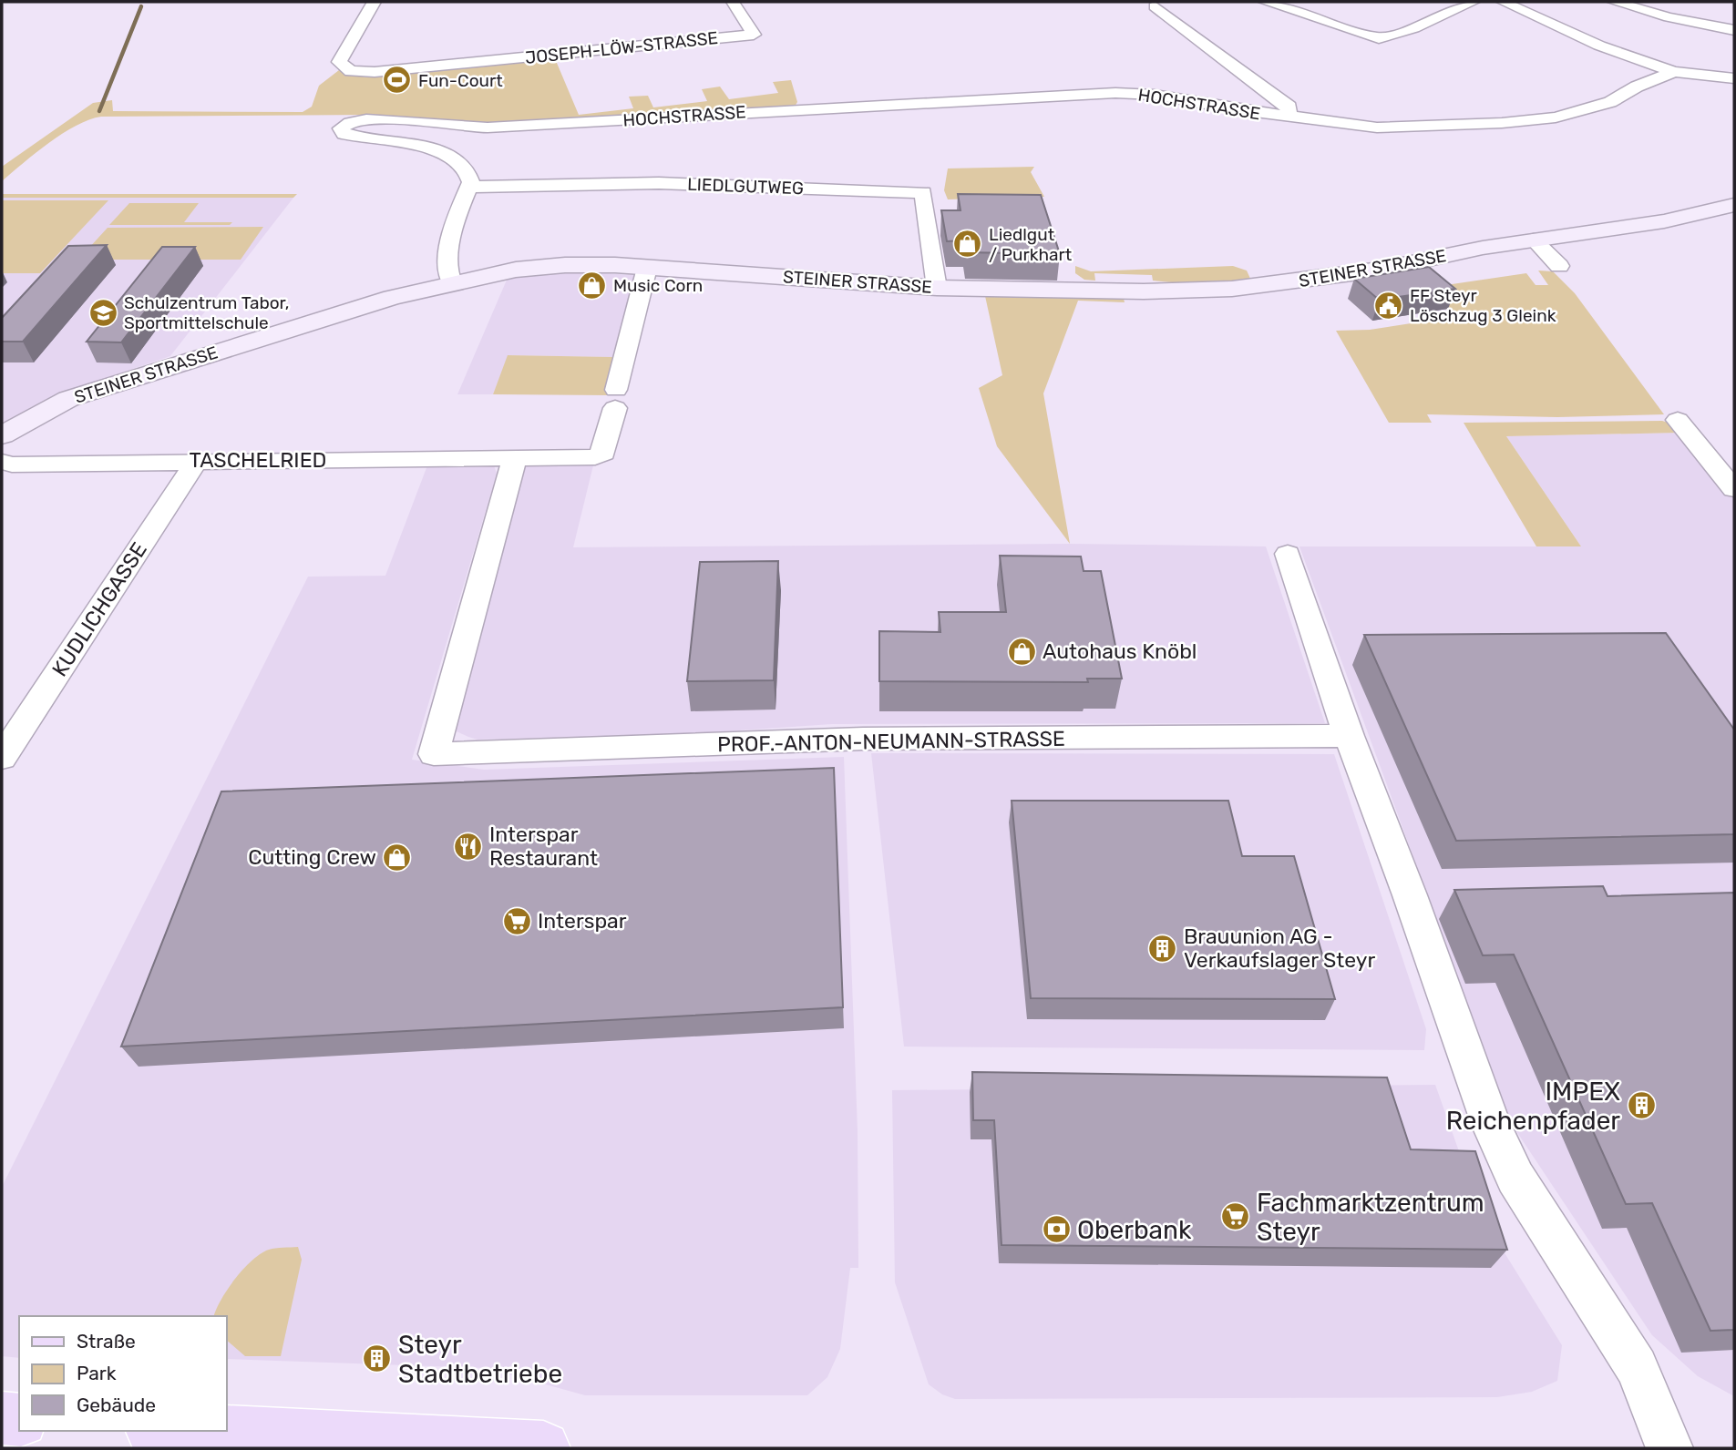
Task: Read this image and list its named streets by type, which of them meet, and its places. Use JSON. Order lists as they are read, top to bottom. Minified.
{"streets":{"street":["JOSEPH-LÖW-STRASSE","HOCHSTRASSE","LIEDLGUTWEG","STEINER STRASSE","TASCHELRIED","KUDLICHGASSE","PROF.-ANTON-NEUMANN-STRASSE"]},"crossings":[["HOCHSTRASSE","LIEDLGUTWEG"],["LIEDLGUTWEG","STEINER STRASSE"],["STEINER STRASSE","TASCHELRIED"],["TASCHELRIED","KUDLICHGASSE"],["TASCHELRIED","PROF.-ANTON-NEUMANN-STRASSE"]],"places":{"sports":["Fun-Court"],"shop":["Liedlgut / Purkhart","Music Corn","Autohaus Knöbl","Cutting Crew"],"public building":["FF Steyr Löschzug 3 Gleink"],"school or university":["Schulzentrum Tabor, Sportmittelschule"],"restaurant":["Interspar Restaurant"],"supermarket":["Interspar","Fachmarktzentrum Steyr"],"building":["Brauunion AG - Verkaufslager Steyr","IMPEX Reichenpfader","Steyr Stadtbetriebe"],"bank":["Oberbank"]},"legend":["Straße","Park","Gebäude"]}
